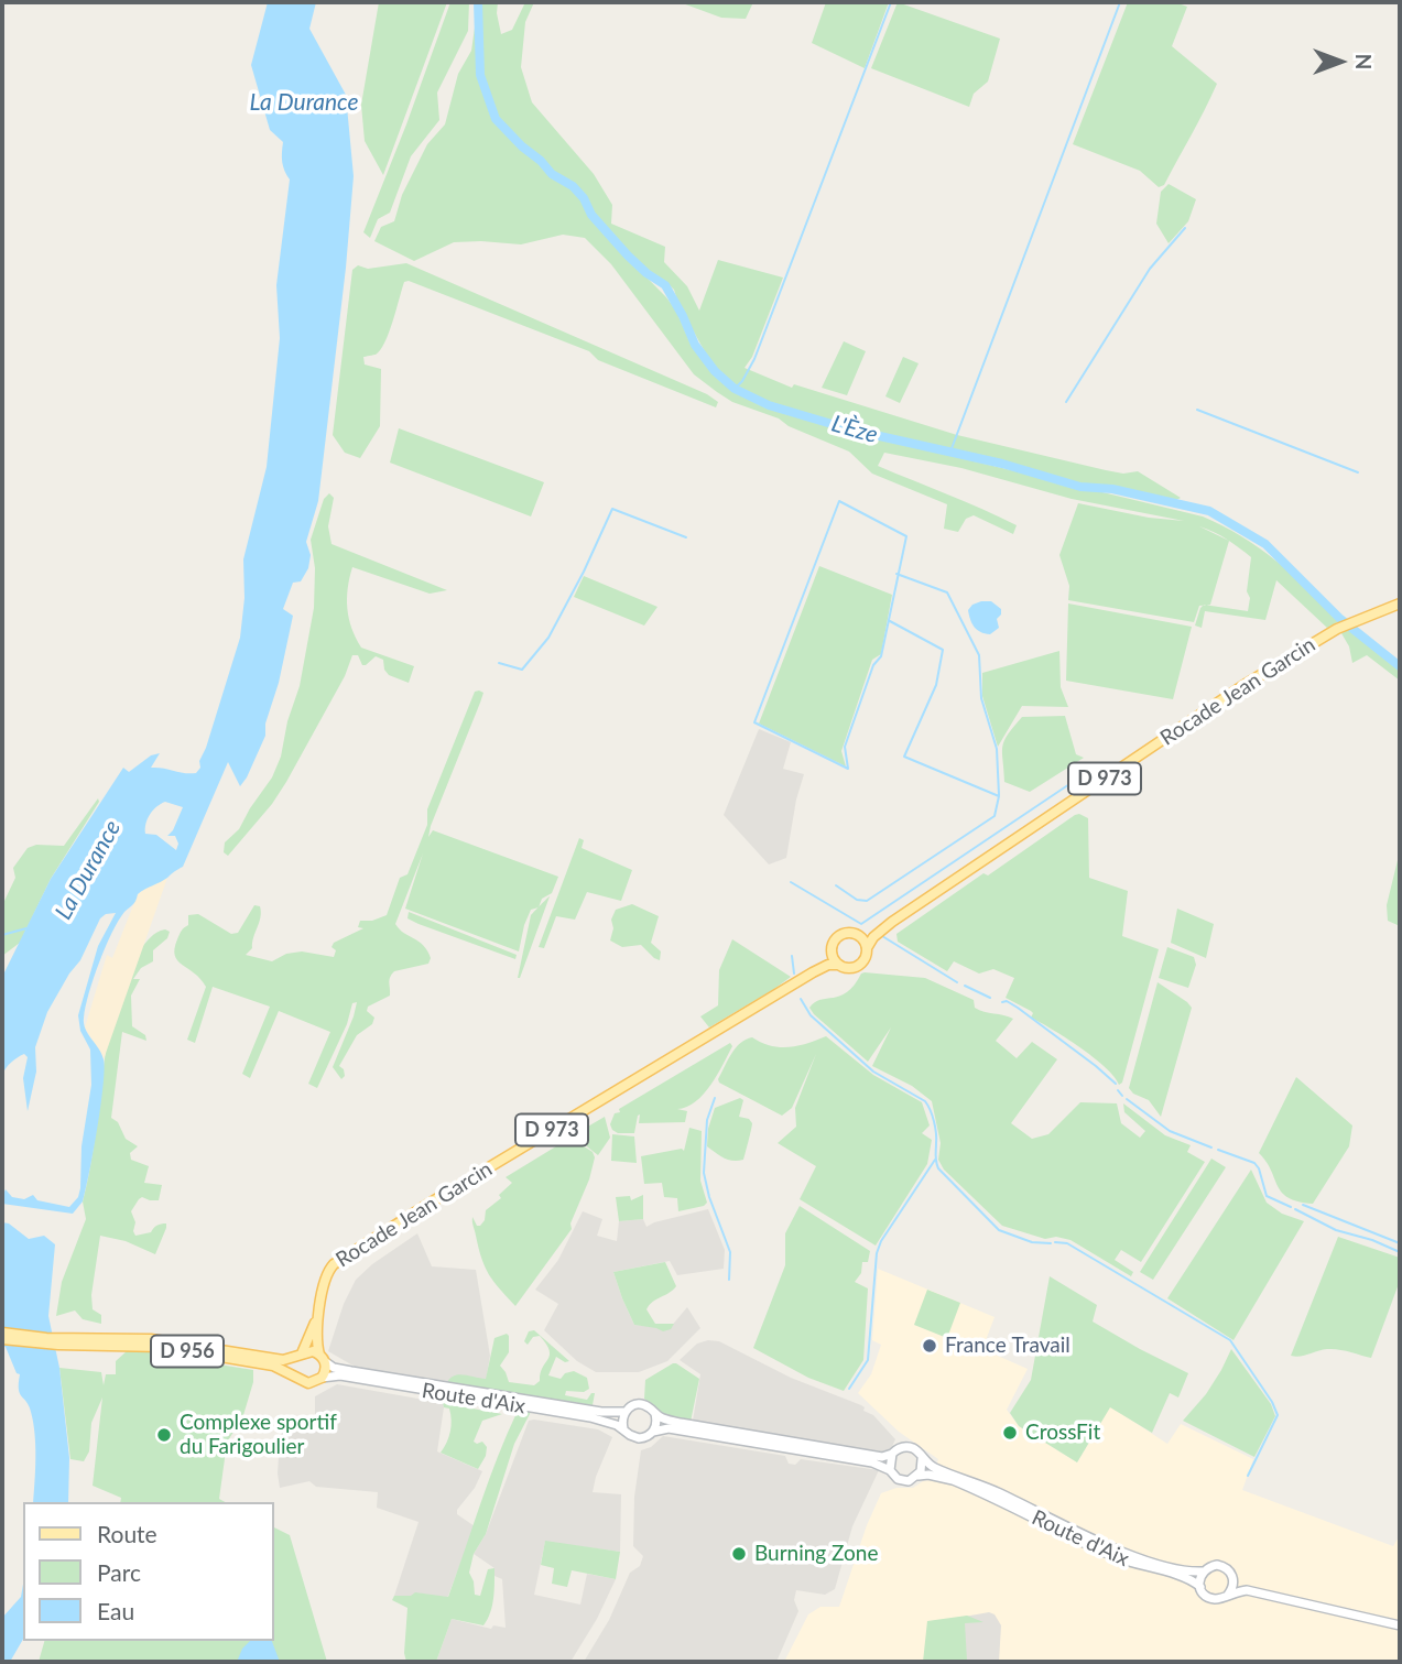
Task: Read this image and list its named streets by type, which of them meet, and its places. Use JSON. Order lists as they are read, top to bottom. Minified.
{"streets":{"main road":["Rocade Jean Garcin","D 973","D 956","Route d'Aix"]},"crossings":[["Rocade Jean Garcin","D 956"],["Rocade Jean Garcin","Route d'Aix"],["D 956","Route d'Aix"]],"water":["La Durance","L'Èze"],"places":["France Travail","CrossFit","Complexe sportif du Farigoulier","Burning Zone"],"legend":["Route","Parc","Eau"],"north":"right"}
